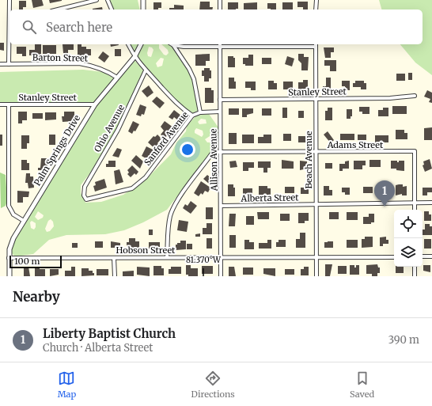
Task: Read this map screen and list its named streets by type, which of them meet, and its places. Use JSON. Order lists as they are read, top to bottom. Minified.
{"streets":{"street":["Barton Street","Stanley Street","Ohio Avenue","Sanford Avenue","Adams Street","Palm Springs Drive","Allison Avenue","Beach Avenue","Alberta Street","Hobson Street"]},"crossings":[["Barton Street","Palm Springs Drive"],["Stanley Street","Palm Springs Drive"],["Stanley Street","Allison Avenue"],["Stanley Street","Beach Avenue"],["Ohio Avenue","Sanford Avenue"],["Adams Street","Allison Avenue"],["Adams Street","Beach Avenue"],["Adams Street","Alberta Street"],["Palm Springs Drive","Hobson Street"],["Allison Avenue","Alberta Street"],["Allison Avenue","Hobson Street"],["Beach Avenue","Alberta Street"],["Beach Avenue","Hobson Street"]],"scale_bar":"100 m","page":{"search":"Search here","pins":"1","scale":"100 m","heading":"Nearby","list":[{"mark":"1","name":"Liberty Baptist Church","note":"Church · Alberta Street","value":"390 m"}],"nav":["Map","Directions","Saved"]},"coordinates":["81.370°W"]}
